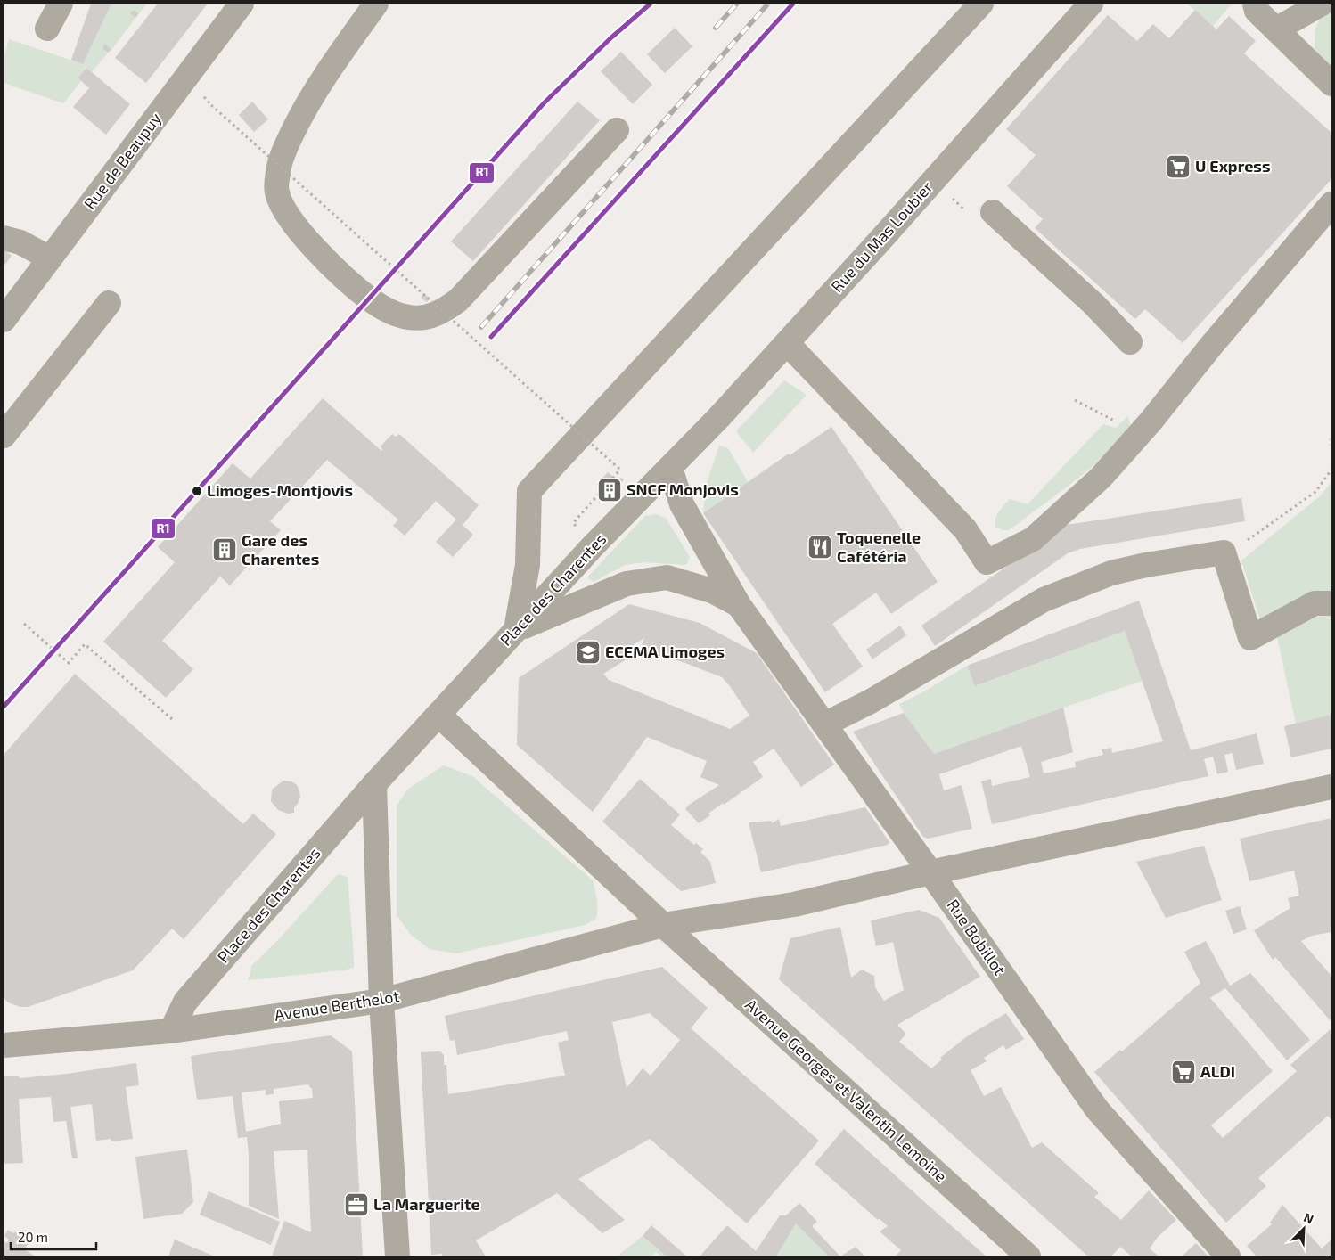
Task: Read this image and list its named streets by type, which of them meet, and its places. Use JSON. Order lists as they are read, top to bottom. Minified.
{"streets":{"street":["Rue de Beaupuy","Rue du Mas Loubier","Place des Charentes","Rue Bobillot","Avenue Berthelot","Avenue Georges et Valentin Lemoine"]},"crossings":[["Rue du Mas Loubier","Place des Charentes"],["Rue du Mas Loubier","Rue Bobillot"],["Place des Charentes","Rue Bobillot"],["Place des Charentes","Avenue Berthelot"],["Rue Bobillot","Avenue Berthelot"],["Avenue Berthelot","Avenue Georges et Valentin Lemoine"]],"places":{"supermarket":["U Express","ALDI"],"building":["SNCF Monjovis","Gare des Charentes"],"other":["Limoges-Montjovis"],"restaurant":["Toquenelle Cafétéria"],"school or university":["ECEMA Limoges"],"office":["La Marguerite"]},"lines":["transit line R1"],"scale_bar":"20 m","north":"top right"}
